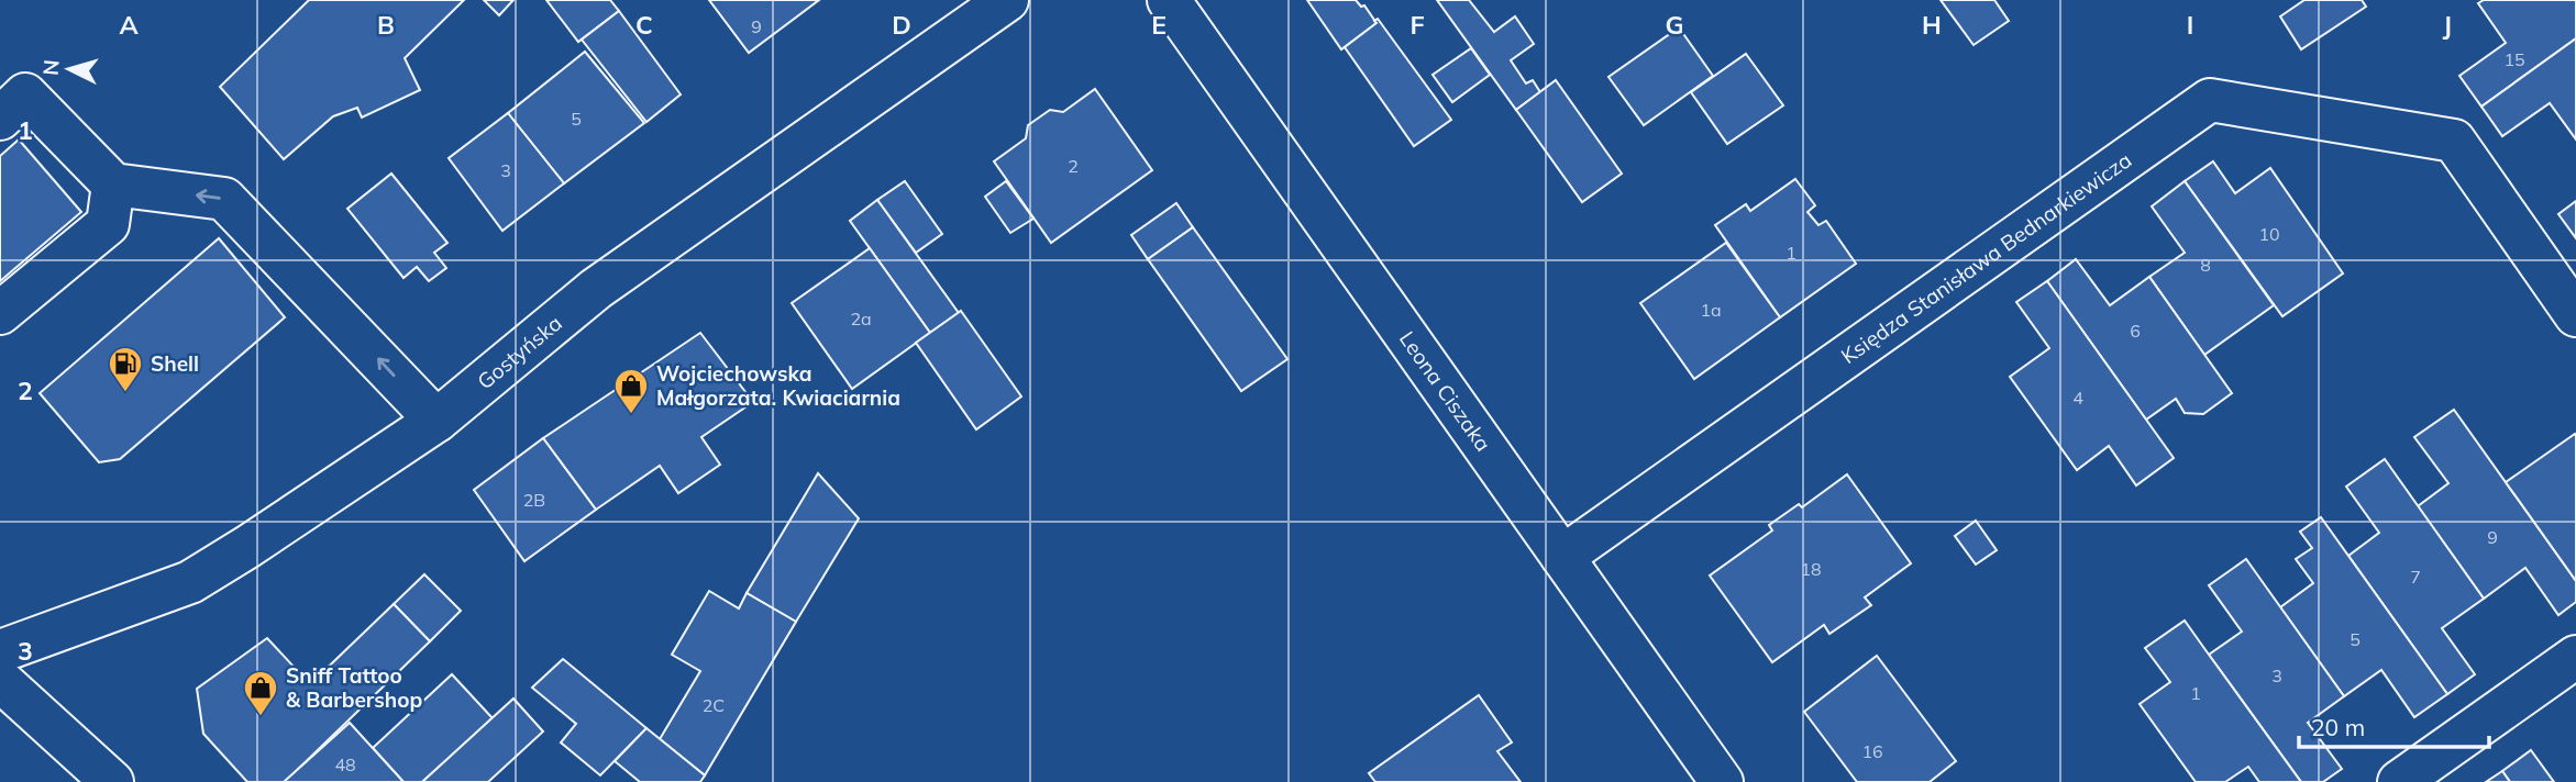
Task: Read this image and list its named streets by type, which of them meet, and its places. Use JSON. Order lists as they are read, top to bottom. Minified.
{"streets":{"street":["Księdza Stanisława Bednarkiewicza","Gostyńska","Leona Ciszaka"]},"crossings":[["Księdza Stanisława Bednarkiewicza","Leona Ciszaka"]],"places":{"fuel station":["Shell"],"shop":["Wojciechowska Małgorzata. Kwiaciarnia","Sniff Tattoo & Barbershop"]},"house_numbers":["9","15","5","2","3","10","1","8","1a","2a","6","4","2B","9","18","7","5","3","1","2C","16","48"],"scale_bar":"20 m","north":"left","grid":{"columns":["A","B","C","D","E","F","G","H","I","J"],"rows":["1","2","3"]}}
